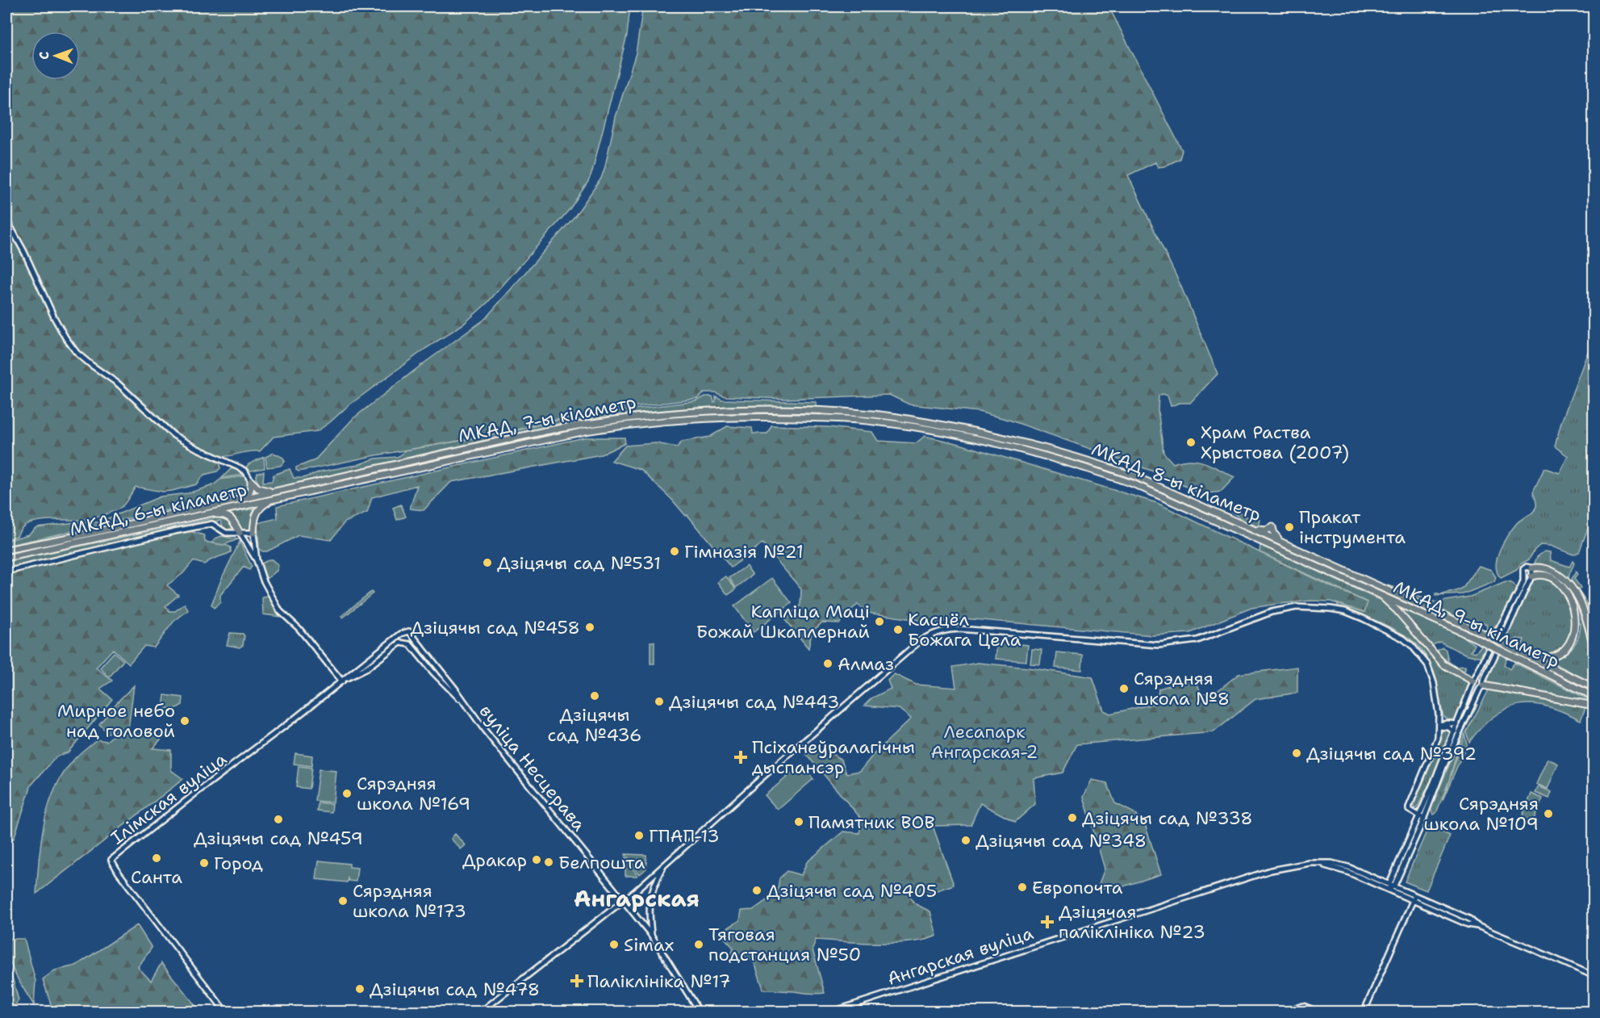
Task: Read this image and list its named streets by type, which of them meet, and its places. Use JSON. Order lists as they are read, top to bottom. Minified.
{"streets":{"highway":["МКАД, 7-ы кіламетр","МКАД, 8-ы кіламетр","МКАД, 6-ы кіламетр","МКАД, 9-ы кіламетр"],"main road":["вуліца Несцерава","Ілімская вуліца","Ангарская вуліца"]},"crossings":[["МКАД, 7-ы кіламетр","МКАД, 8-ы кіламетр"],["МКАД, 7-ы кіламетр","МКАД, 6-ы кіламетр"],["МКАД, 8-ы кіламетр","МКАД, 9-ы кіламетр"]],"districts":["Ангарская"],"parks":["Лесапарк Ангарская-2"],"places":{"other":["Храм Раства Хрыстова (2007)","Пракат інструмента","Гімназія №21","Дзіцячы сад №531","Капліца Маці Божай Шкаплернай","Дзіцячы сад №458","Касцёл Божага Цела","Алмаз","Сярэдняя школа №8","Дзіцячы сад №436","Дзіцячы сад №443","Мирное небо над головой","Дзіцячы сад №392","Сярэдняя школа №169","Сярэдняя школа №109","Дзіцячы сад №338","Дзіцячы сад №459","Памятник ВОВ","ГПАП-13","Дзіцячы сад №348","Санта","Дракар","Белпошта","Город","Европочта","Дзіцячы сад №405","Сярэдняя школа №173","Simax","Тяговая подстанция №50","Дзіцячы сад №478"],"health":["Псіханеўралагічны дыспансэр","Дзіцячая паліклініка №23","Паліклініка №17"]},"north":"left"}
